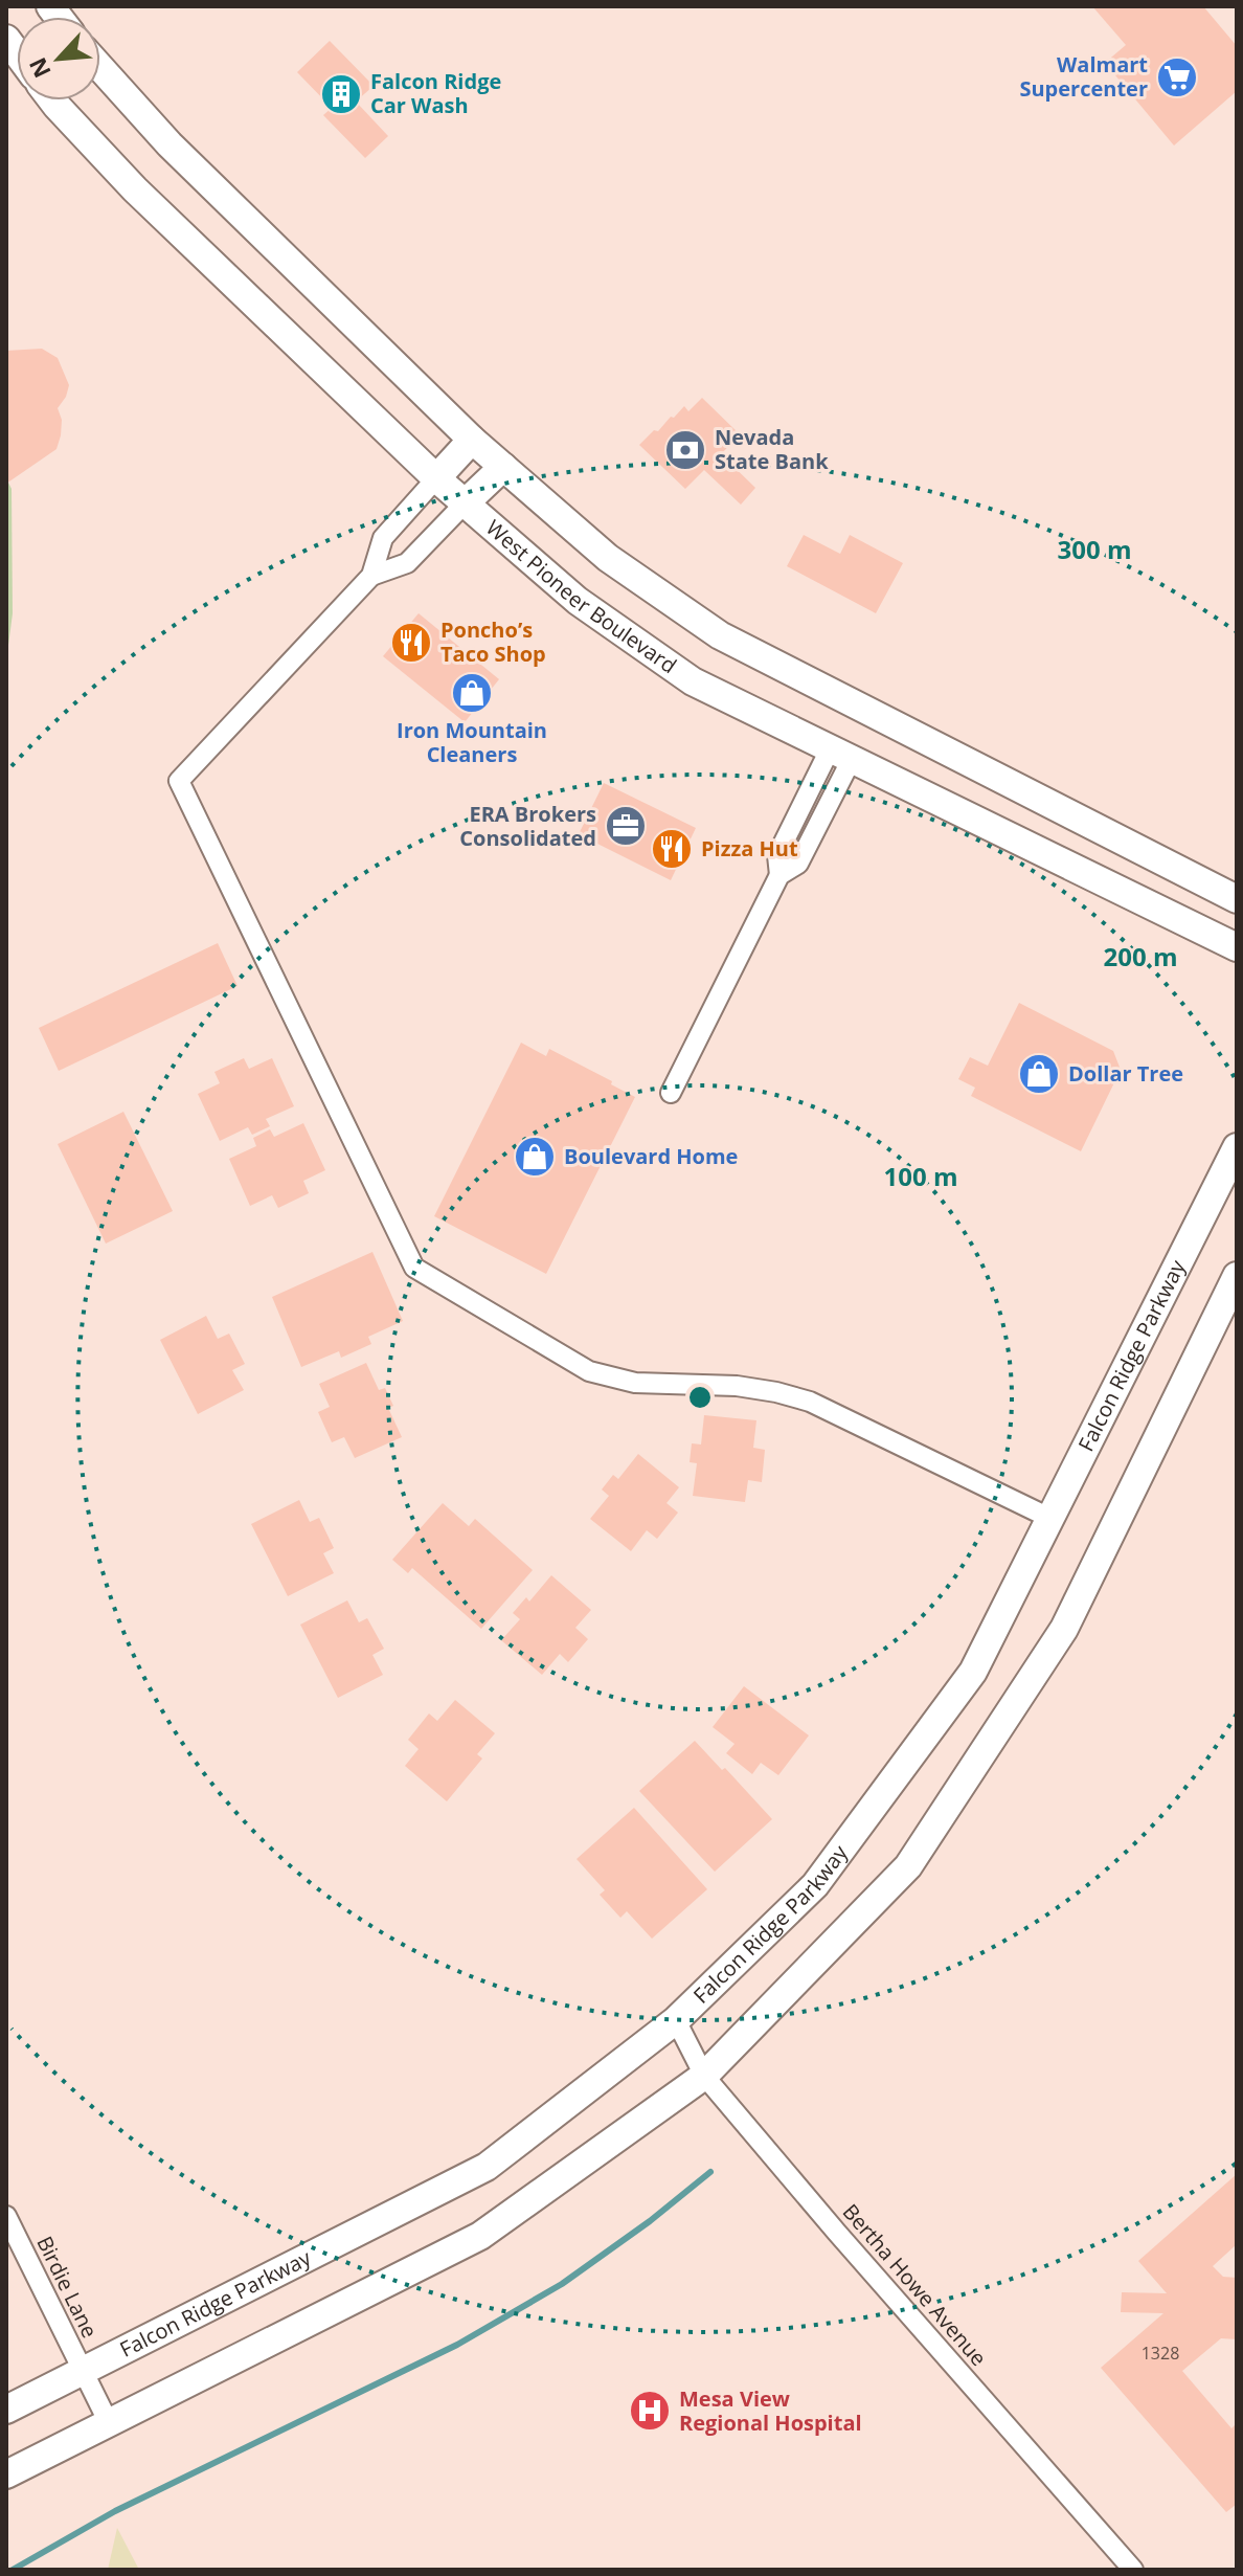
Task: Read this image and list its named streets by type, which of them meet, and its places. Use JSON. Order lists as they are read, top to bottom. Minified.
{"streets":{"main road":["West Pioneer Boulevard","Falcon Ridge Parkway"],"street":["Bertha Howe Avenue","Birdie Lane"]},"crossings":[["Falcon Ridge Parkway","Bertha Howe Avenue"],["Falcon Ridge Parkway","Birdie Lane"]],"places":{"supermarket":["Walmart Supercenter"],"building":["Falcon Ridge Car Wash"],"bank":["Nevada State Bank"],"restaurant":["Poncho’s Taco Shop","Pizza Hut"],"shop":["Iron Mountain Cleaners","Dollar Tree","Boulevard Home"],"office":["ERA Brokers Consolidated"],"hospital":["Mesa View Regional Hospital"]},"house_numbers":["1328"],"north":"bottom left","rings":["300 m","200 m","100 m"]}
